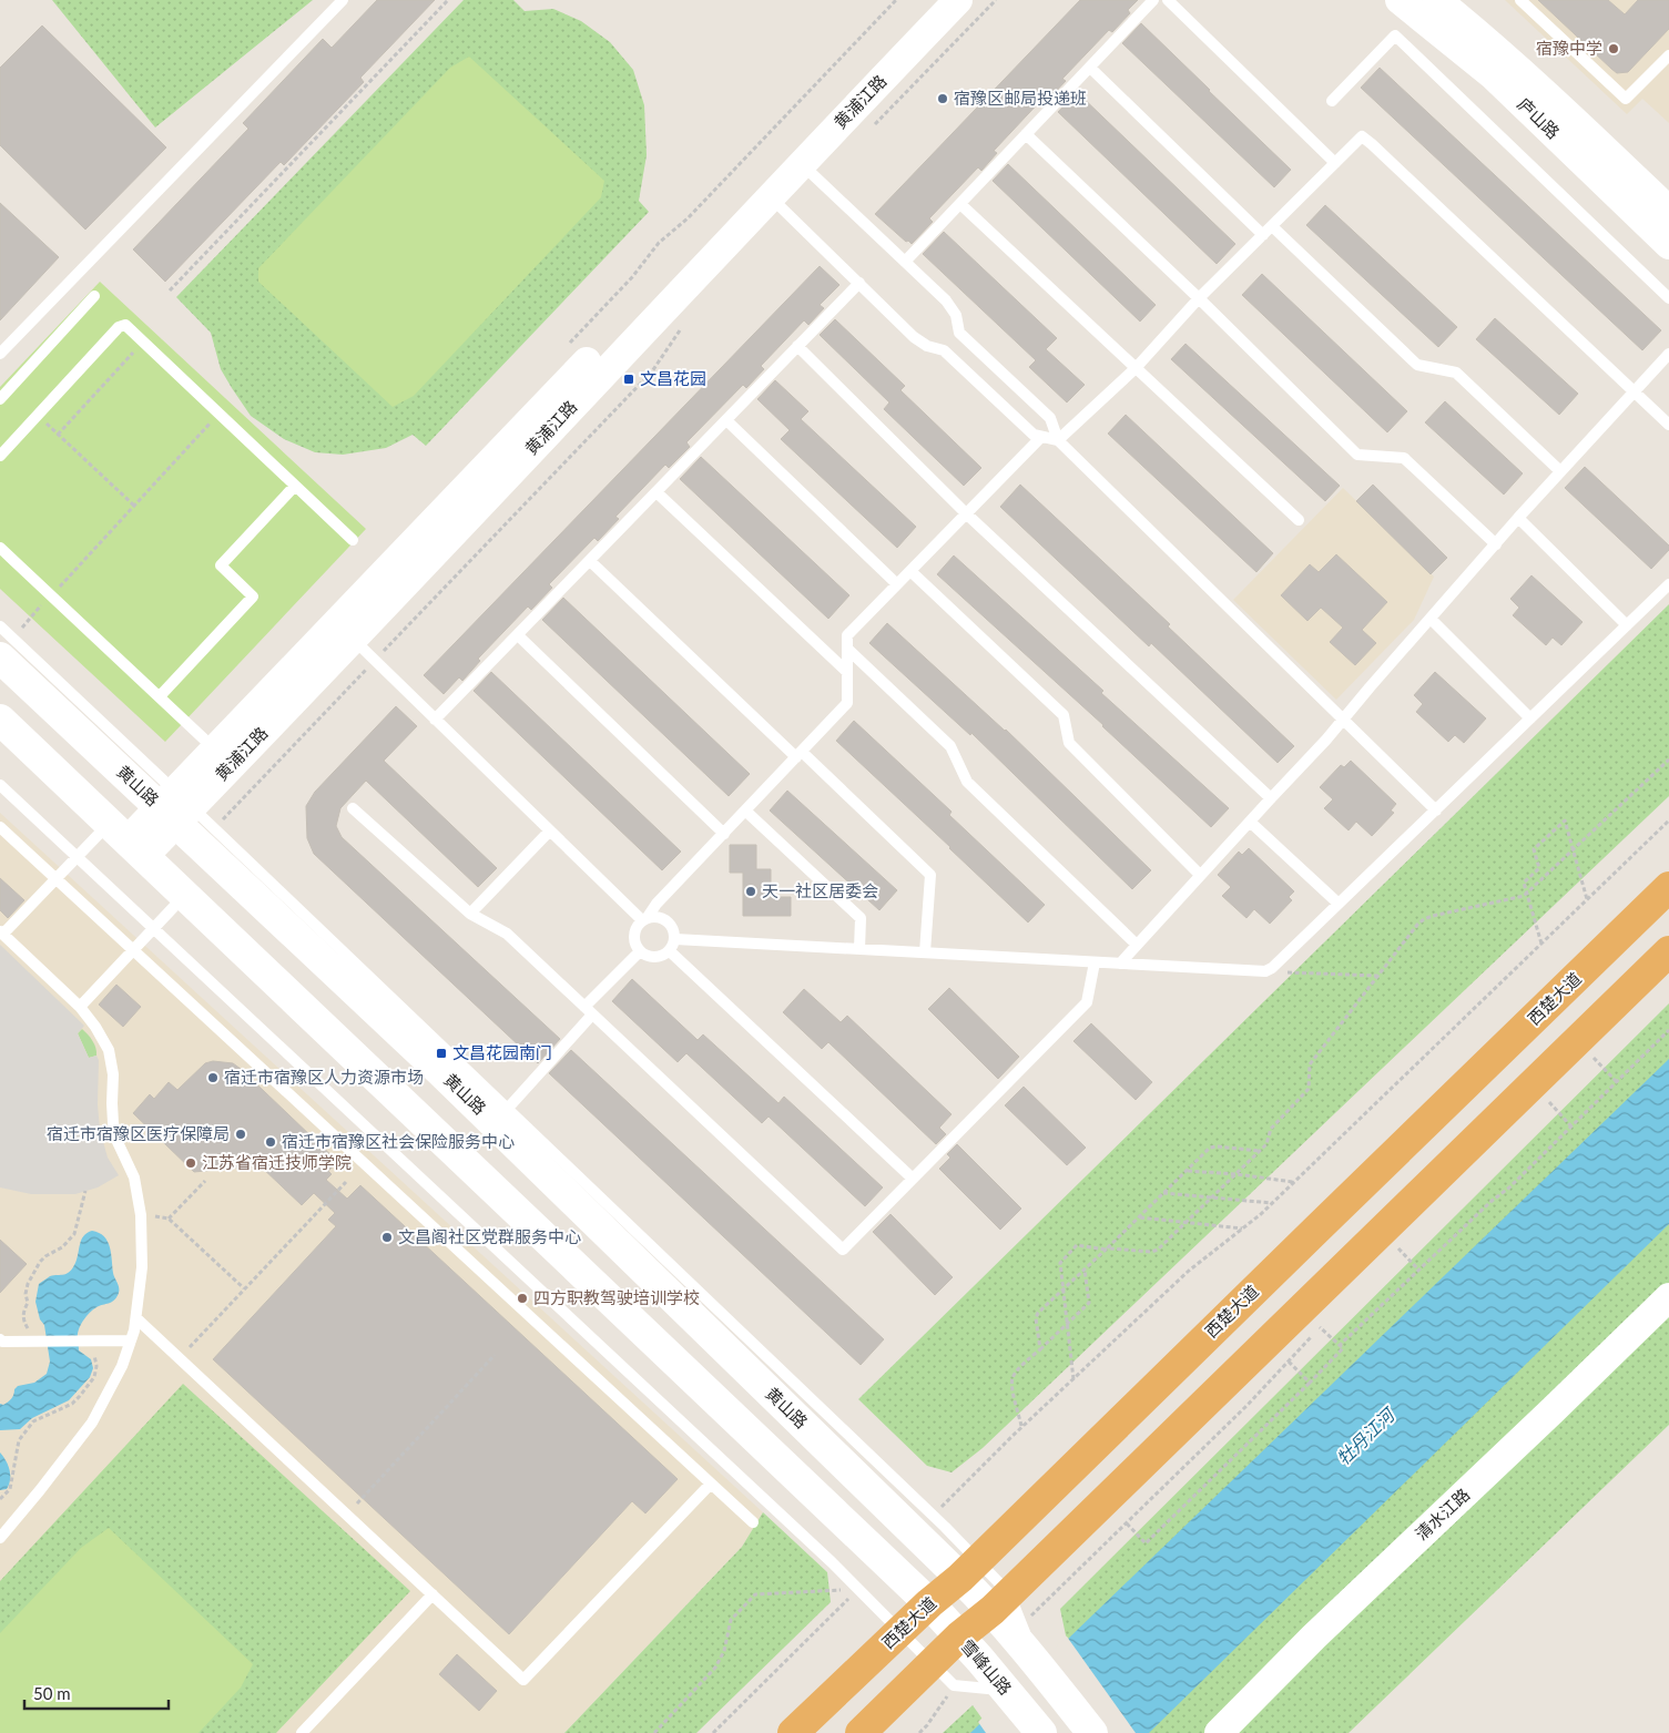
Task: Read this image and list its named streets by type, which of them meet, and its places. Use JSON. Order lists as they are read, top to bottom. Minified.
{"streets":{"highway":["西楚大道"],"main road":["黄山路","雪峰山路"],"street":["黄浦江路","庐山路","清水江路"]},"crossings":[["黄浦江路","黄山路"],["黄山路","西楚大道"],["西楚大道","雪峰山路"]],"water":["牡丹江河"],"places":{"other":["宿豫中学","宿豫区邮局投递班","天一社区居委会","宿迁市宿豫区人力资源市场","宿迁市宿豫区医疗保障局","宿迁市宿豫区社会保险服务中心","江苏省宿迁技师学院","文昌阁社区党群服务中心","四方职教驾驶培训学校"],"transit":["文昌花园","文昌花园南门"]},"scale_bar":"50 m"}
